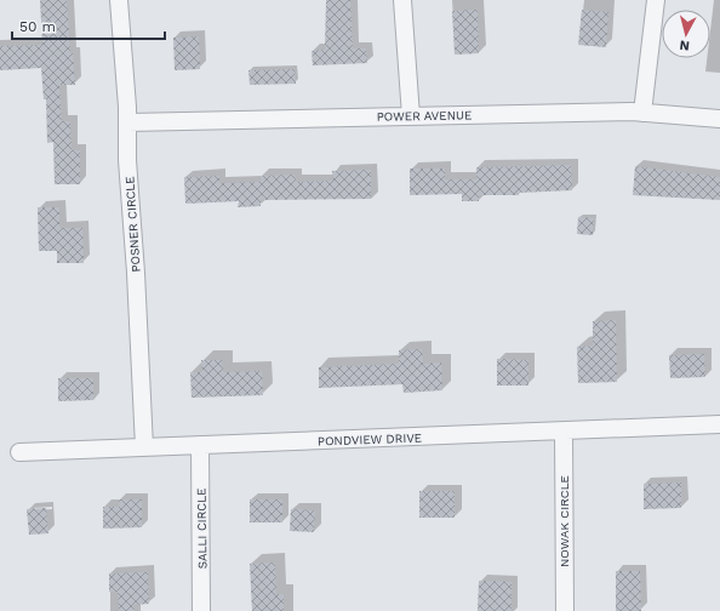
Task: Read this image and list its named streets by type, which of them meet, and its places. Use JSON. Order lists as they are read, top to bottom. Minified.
{"streets":{"street":["POWER AVENUE","POSNER CIRCLE","PONDVIEW DRIVE","NOWAK CIRCLE","SALLI CIRCLE"]},"crossings":[["POWER AVENUE","POSNER CIRCLE"],["POSNER CIRCLE","PONDVIEW DRIVE"],["PONDVIEW DRIVE","NOWAK CIRCLE"],["PONDVIEW DRIVE","SALLI CIRCLE"]],"scale_bar":"50 m","north":"bottom"}
